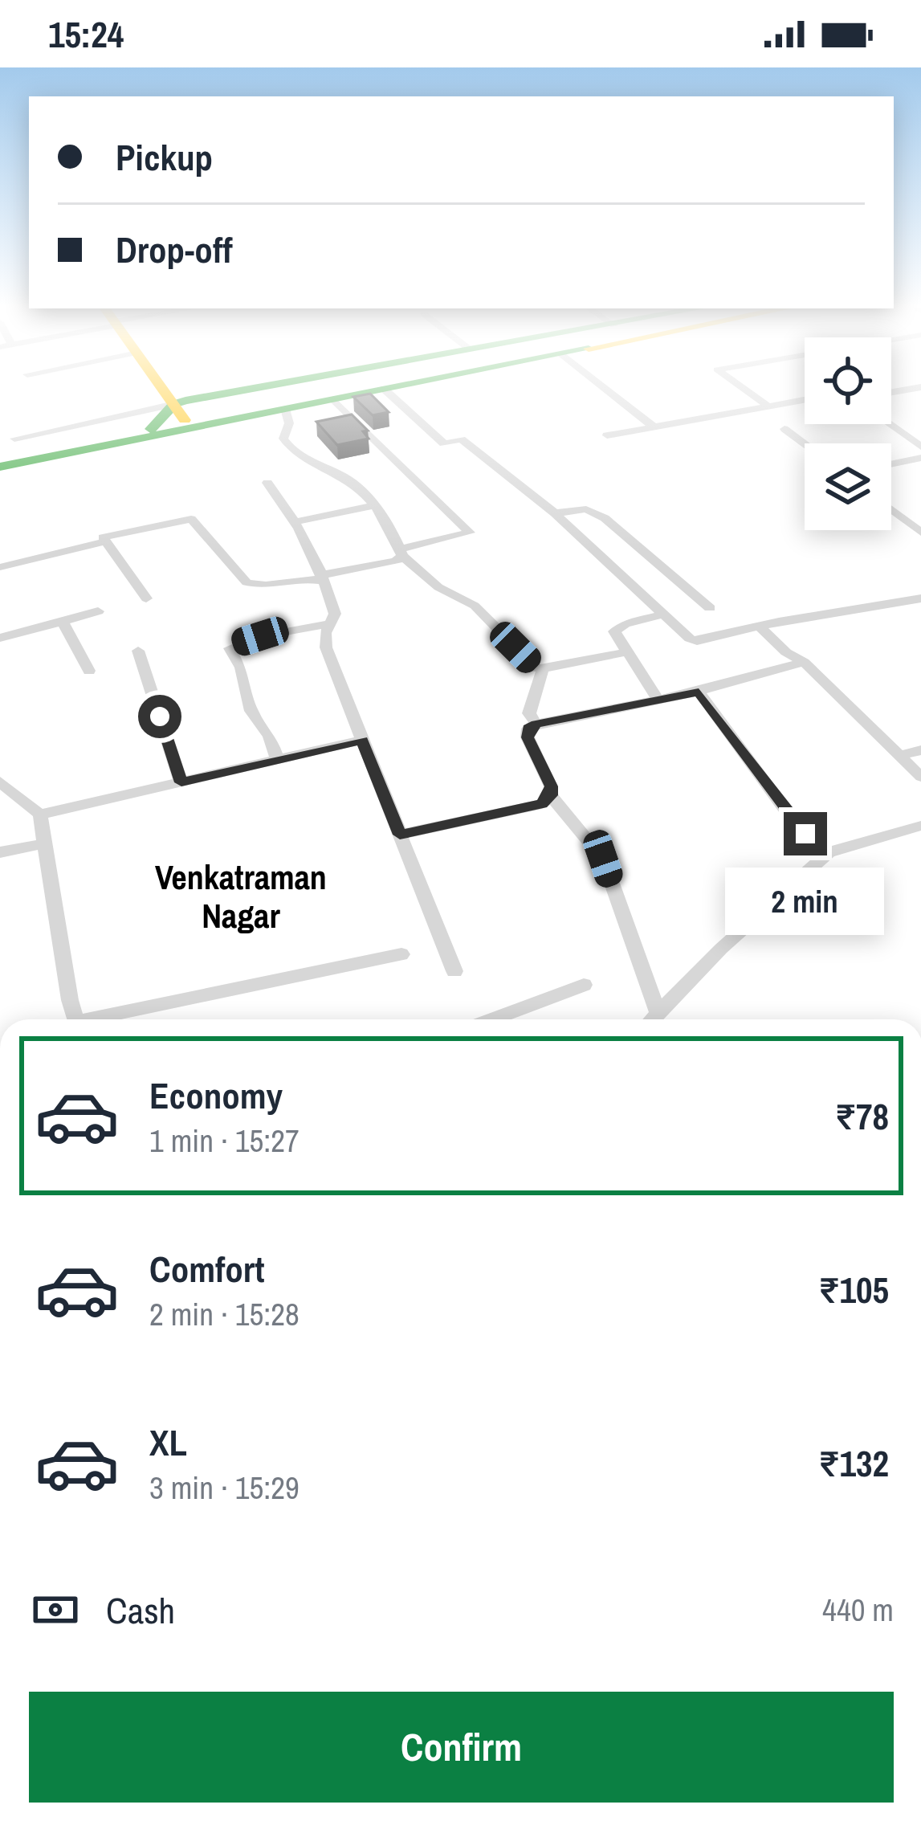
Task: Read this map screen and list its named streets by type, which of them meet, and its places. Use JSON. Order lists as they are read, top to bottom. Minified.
{"districts":["Venkatraman Nagar"],"page":{"status":"15:24","banner":["Pickup","Drop-off"],"bubble":"2 min","list":[{"name":"Economy","note":"1 min · 15:27","value":"₹78"},{"name":"Comfort","note":"2 min · 15:28","value":"₹105"},{"name":"XL","note":"3 min · 15:29","value":"₹132"}],"pay":["Cash","440 m"],"buttons":"Confirm"}}
